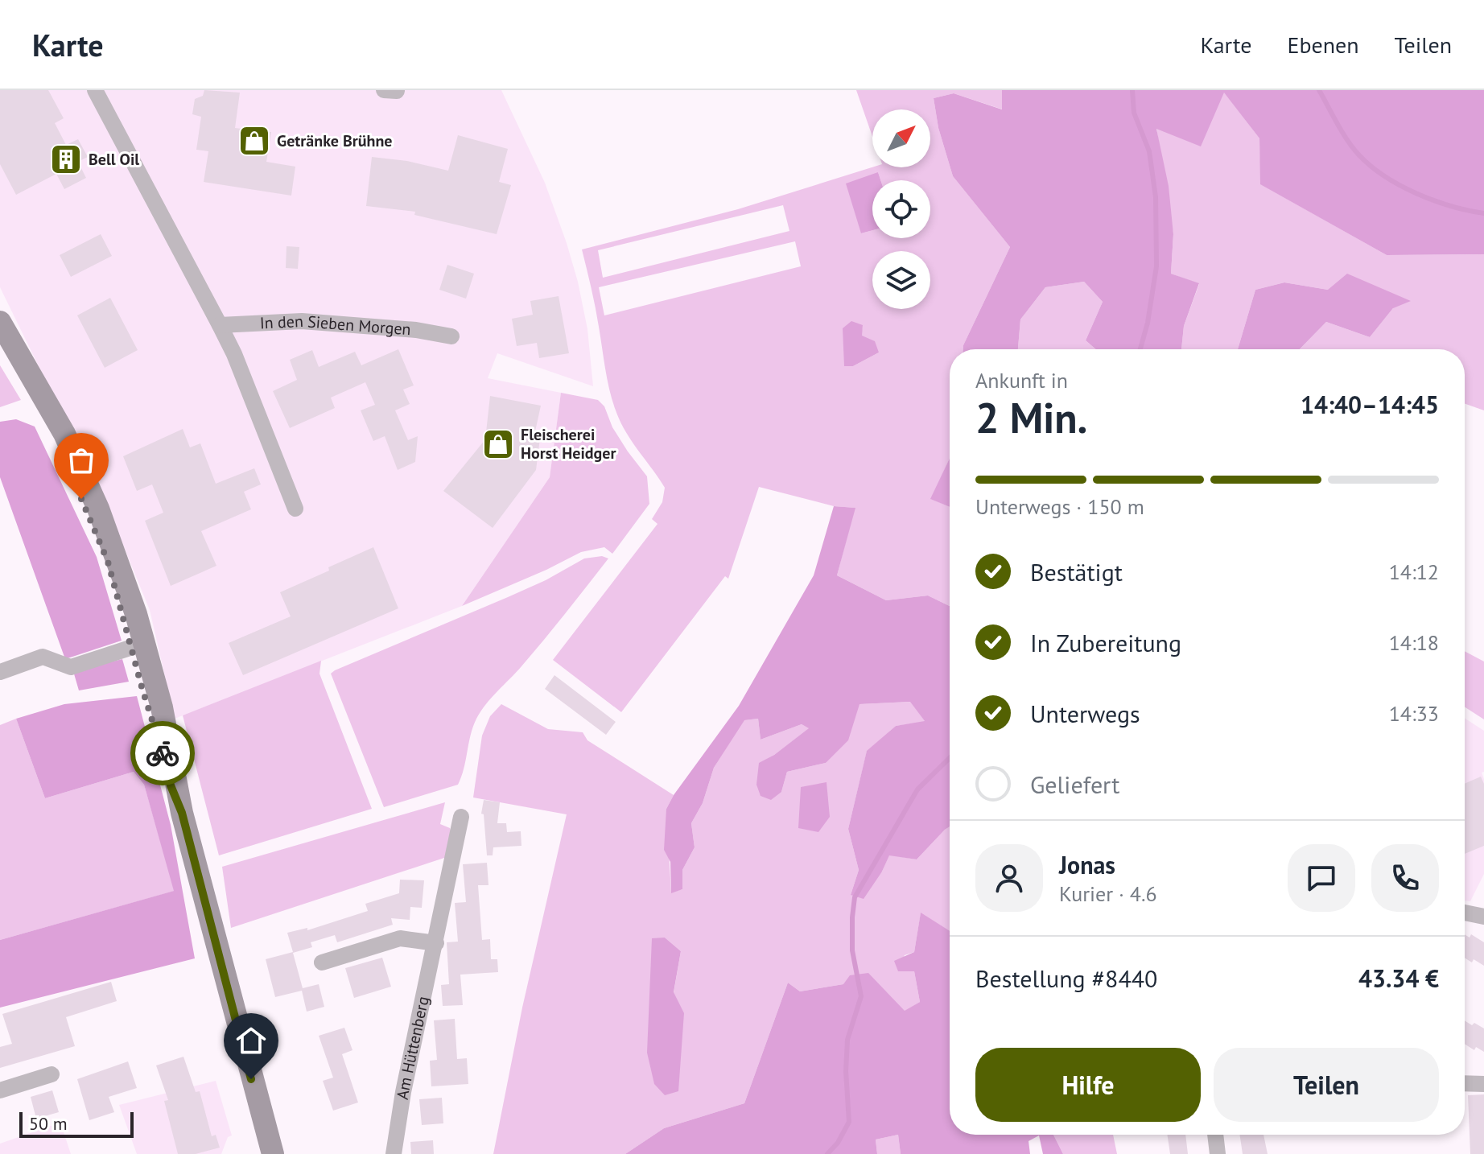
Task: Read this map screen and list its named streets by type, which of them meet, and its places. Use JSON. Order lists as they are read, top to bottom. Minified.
{"streets":{"street":["In den Sieben Morgen","Am Hüttenberg"]},"places":{"shop":["Getränke Brühne","Fleischerei Horst Heidger"],"building":["Bell Oil"]},"scale_bar":"50 m","north":"top right","page":{"header":"Karte","nav":["Karte","Ebenen","Teilen"],"heading":["2 Min.","Ankunft in","14:40–14:45"],"panel":["Jonas","Kurier · 4.6","Bestellung #8440","43.34 €"],"bar":"Unterwegs · 150 m","list":[["Bestätigt","14:12"],["In Zubereitung","14:18"],["Unterwegs","14:33"],"Geliefert"],"buttons":["Hilfe","Teilen"],"scale":"50 m"}}
